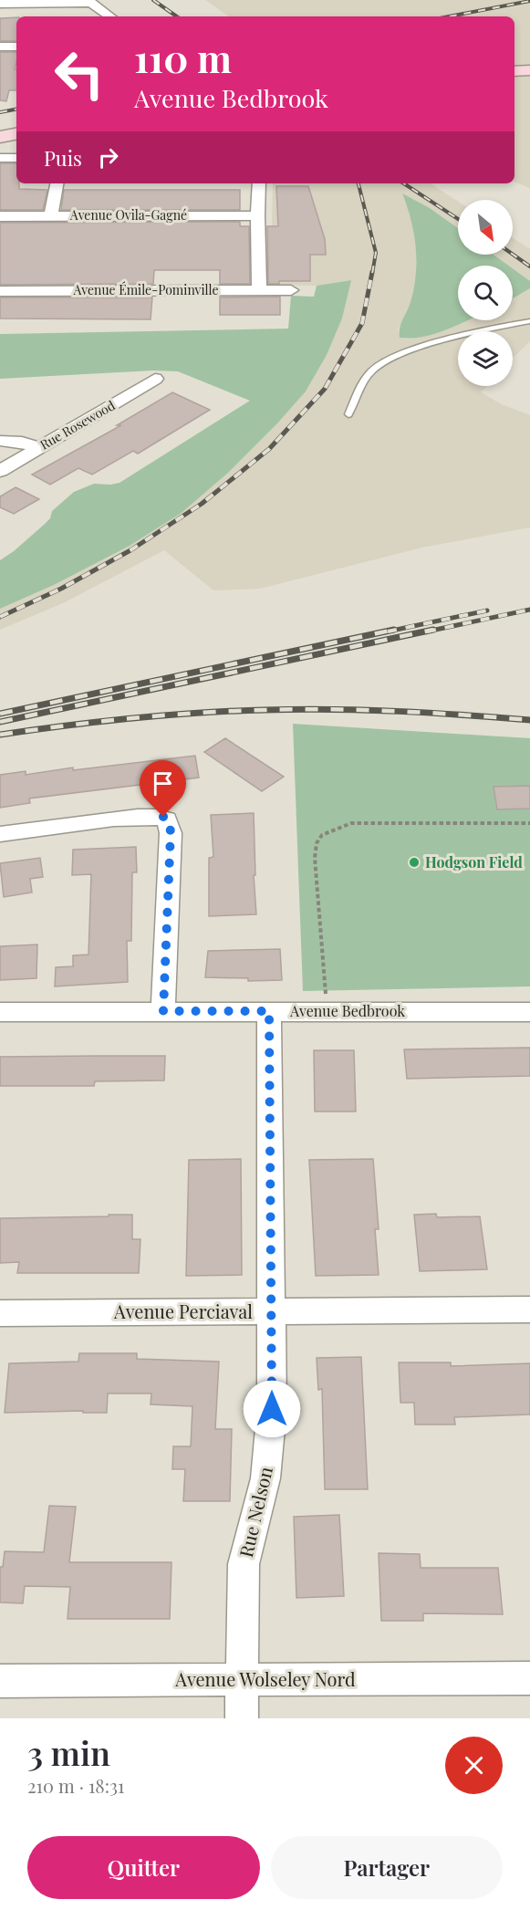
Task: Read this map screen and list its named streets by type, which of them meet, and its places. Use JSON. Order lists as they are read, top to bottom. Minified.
{"streets":{"street":["Avenue Ovila-Gagné","Avenue Émile-Pominville","Rue Rosewood","Avenue Bedbrook","Avenue Perciaval","Rue Nelson","Avenue Wolseley Nord"]},"crossings":[["Avenue Bedbrook","Rue Nelson"],["Avenue Perciaval","Rue Nelson"],["Rue Nelson","Avenue Wolseley Nord"]],"places":["Hodgson Field"],"north":"bottom right","page":{"turn":["110 m","Avenue Bedbrook"],"then":"Puis","heading":["3 min","210 m · 18:31"],"buttons":["Quitter","Partager"]}}
